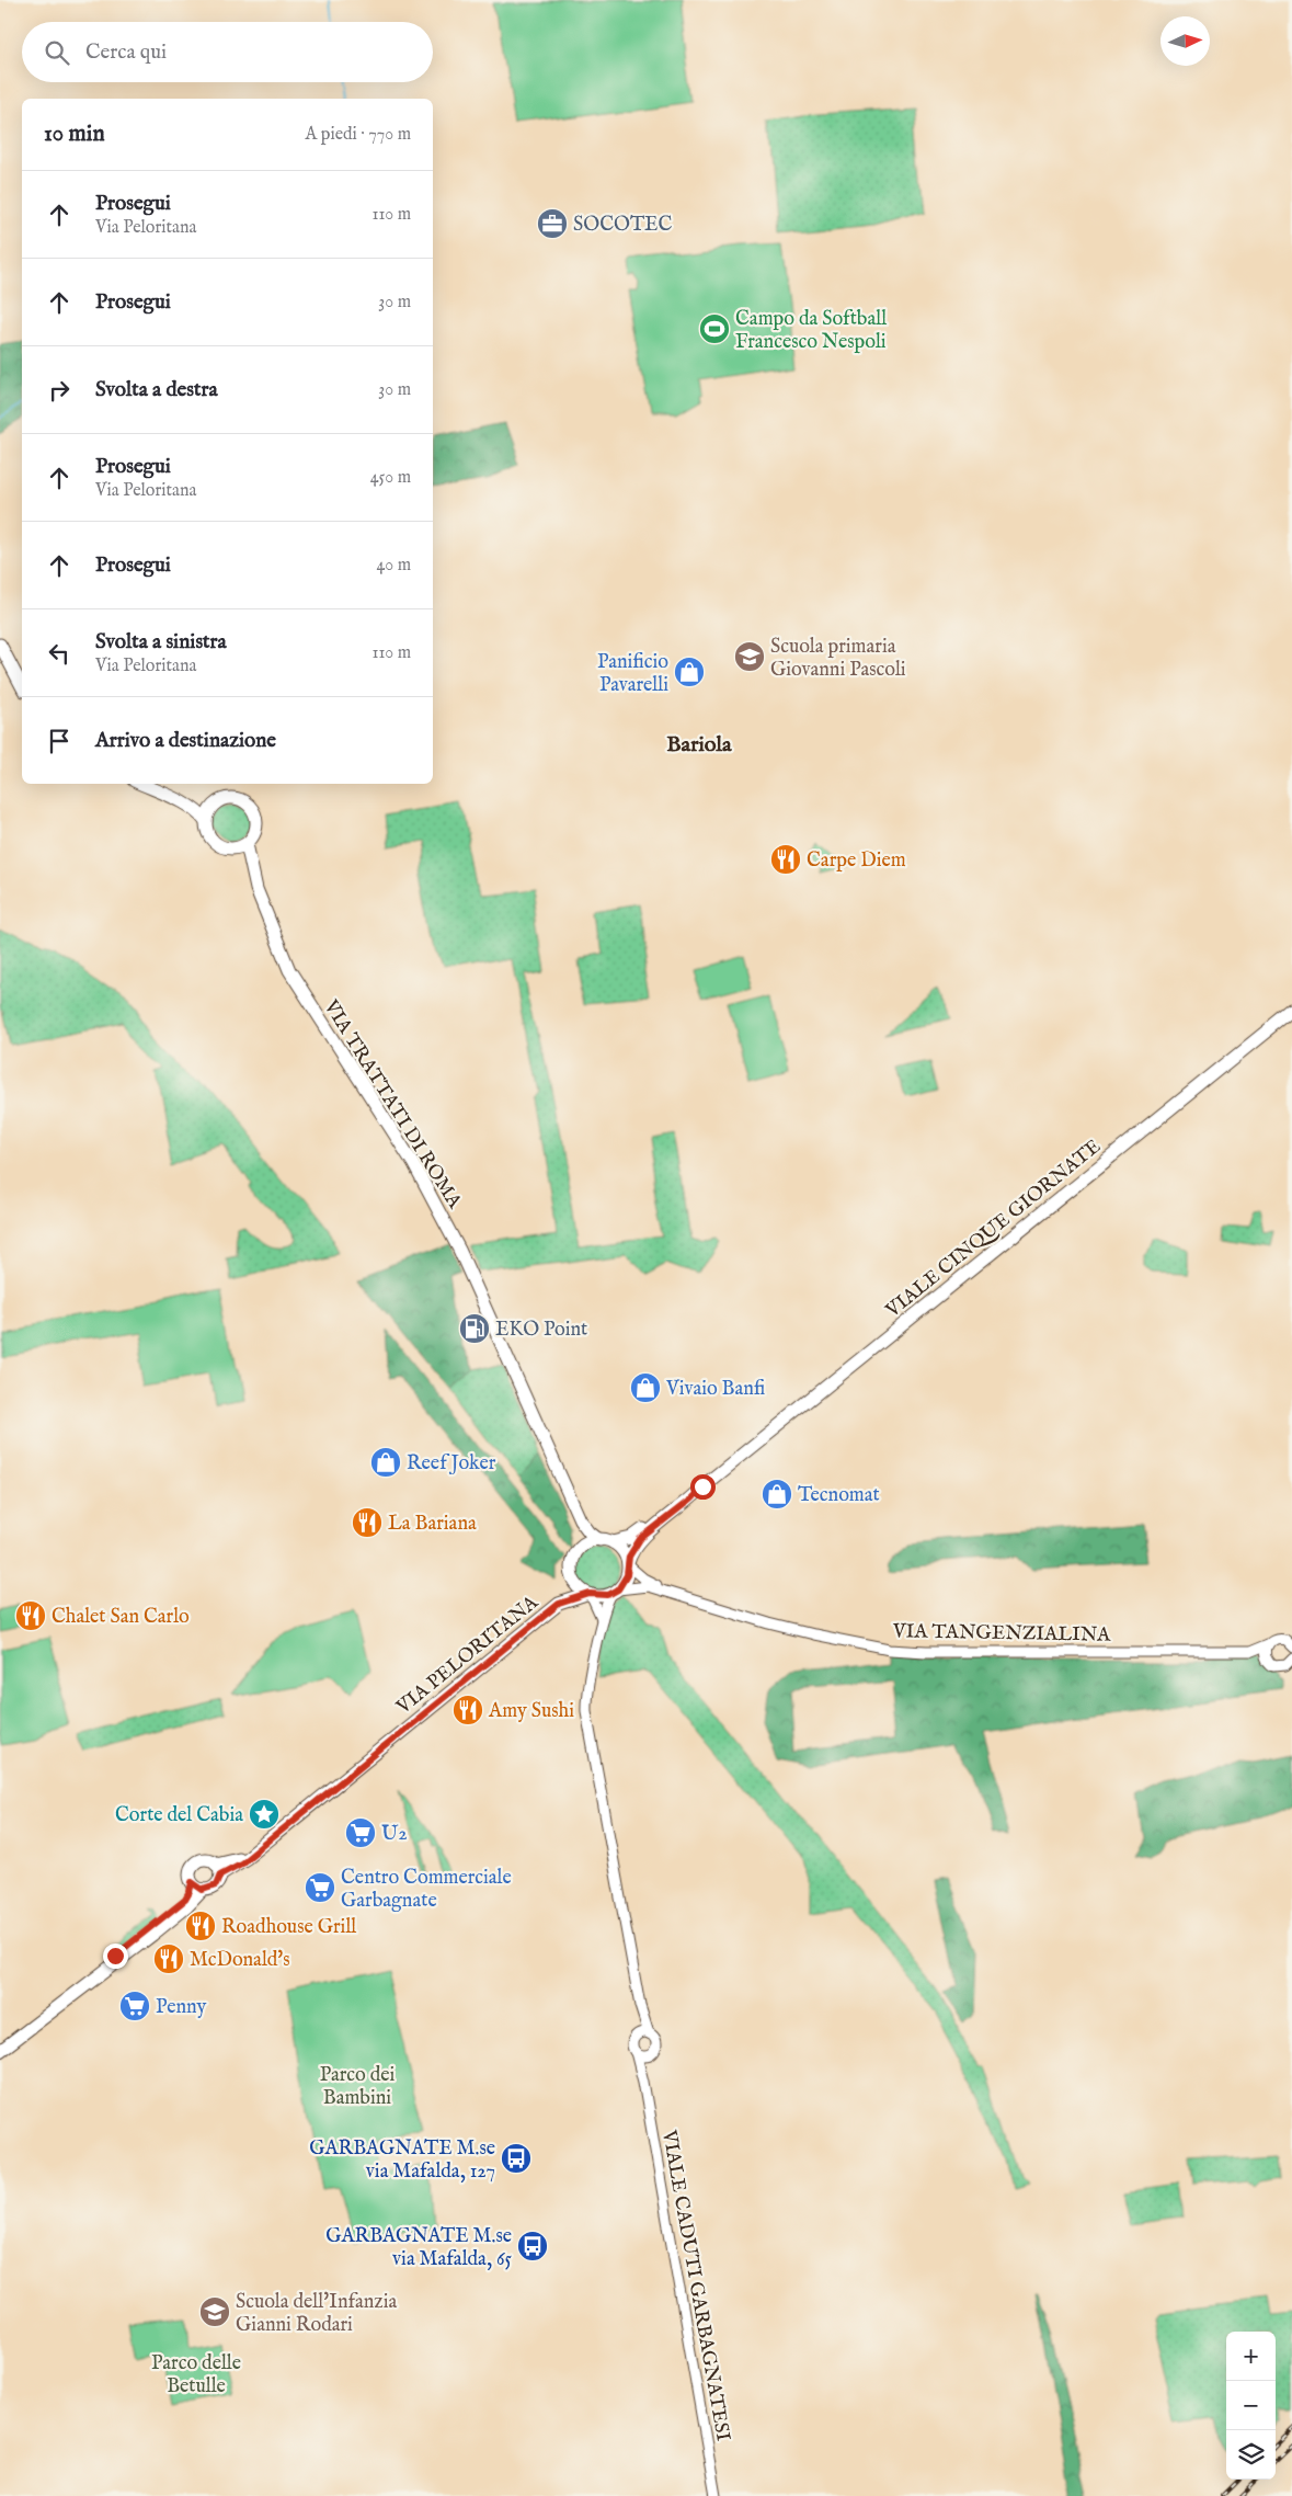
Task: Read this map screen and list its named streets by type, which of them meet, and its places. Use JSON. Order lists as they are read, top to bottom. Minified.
{"streets":{"main road":["VIA TRATTATI DI ROMA","VIALE CINQUE GIORNATE","VIA PELORITANA"],"street":["VIA TANGENZIALINA","VIALE CADUTI GARBAGNATESI"]},"crossings":[["VIA TRATTATI DI ROMA","VIA TANGENZIALINA"],["VIA TRATTATI DI ROMA","VIA PELORITANA"],["VIA TANGENZIALINA","VIA PELORITANA"]],"districts":["Bariola"],"parks":["Parco dei Bambini","Parco delle Betulle"],"places":{"office":["SOCOTEC"],"sports":["Campo da Softball Francesco Nespoli"],"school or university":["Scuola primaria Giovanni Pascoli","Scuola dell'Infanzia Gianni Rodari"],"shop":["Panificio Pavarelli","Vivaio Banfi","Reef Joker","Tecnomat"],"restaurant":["Carpe Diem","La Bariana","Chalet San Carlo","Amy Sushi","Roadhouse Grill","McDonald's"],"fuel station":["EKO Point"],"place":["Corte del Cabia"],"supermarket":["U2","Centro Commerciale Garbagnate","Penny"],"bus stop":["GARBAGNATE M.se via Mafalda, 127","GARBAGNATE M.se via Mafalda, 65"]},"north":"right","page":{"search":"Cerca qui","heading":["10 min","A piedi · 770 m"],"list":[["Prosegui","Via Peloritana","110 m"],["Prosegui","30 m"],["Svolta a destra","30 m"],["Prosegui","Via Peloritana","450 m"],["Prosegui","40 m"],["Svolta a sinistra","Via Peloritana","110 m"],"Arrivo a destinazione"],"map_buttons":["+","−"]}}
